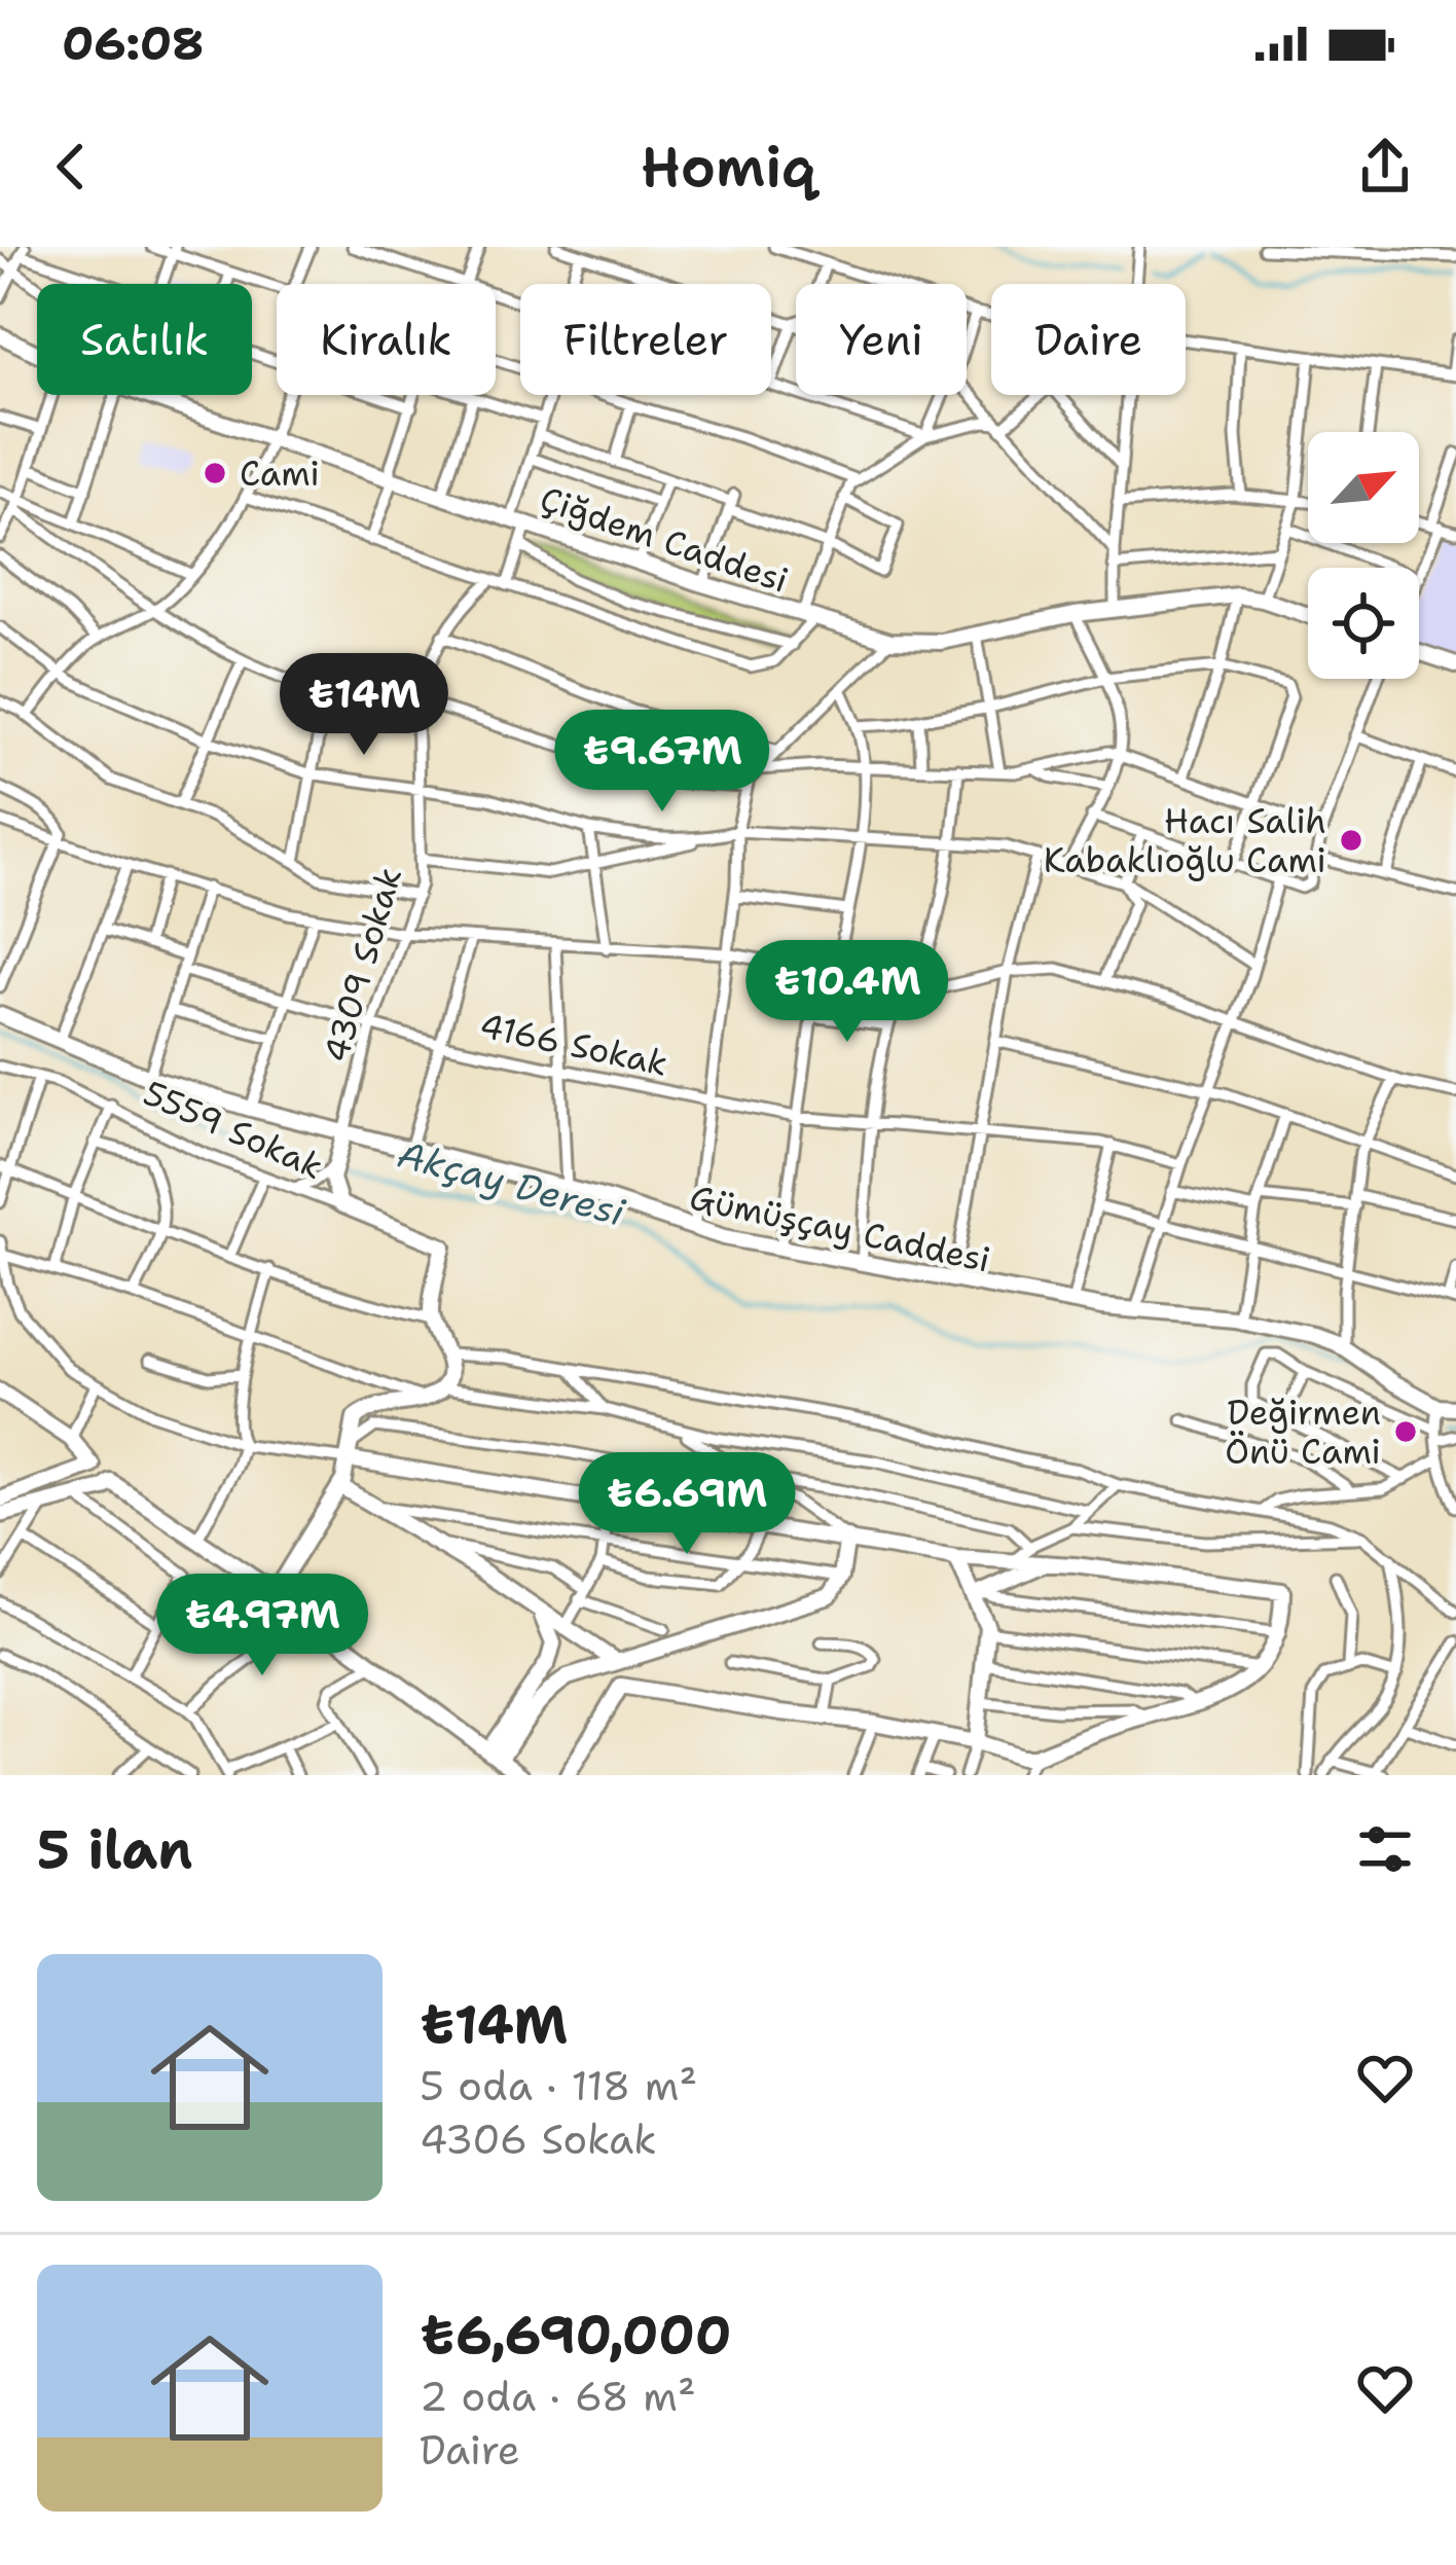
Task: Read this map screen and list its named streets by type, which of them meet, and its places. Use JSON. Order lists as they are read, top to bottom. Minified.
{"streets":{"street":["Çiğdem Caddesi","4309 Sokak","4166 Sokak","5559 Sokak","Gümüşçay Caddesi"]},"crossings":[["4309 Sokak","4166 Sokak"],["4309 Sokak","5559 Sokak"],["4309 Sokak","Gümüşçay Caddesi"]],"water":["Akçay Deresi"],"places":["Cami","Hacı Salih Kabaklıoğlu Cami","Değirmen Önü Cami"],"north":"top right","page":{"status":"06:08","header":"Homiq","chip":["Satılık","Kiralık","Filtreler","Yeni","Daire"],"price":["₺14M","₺9.67M","₺10.4M","₺6.69M","₺4.97M"],"heading":"5 ilan","list":[{"name":"₺14M","note":"5 oda · 118 m² · 4306 Sokak"},{"name":"₺6,690,000","note":"2 oda · 68 m² · Daire"}]}}
